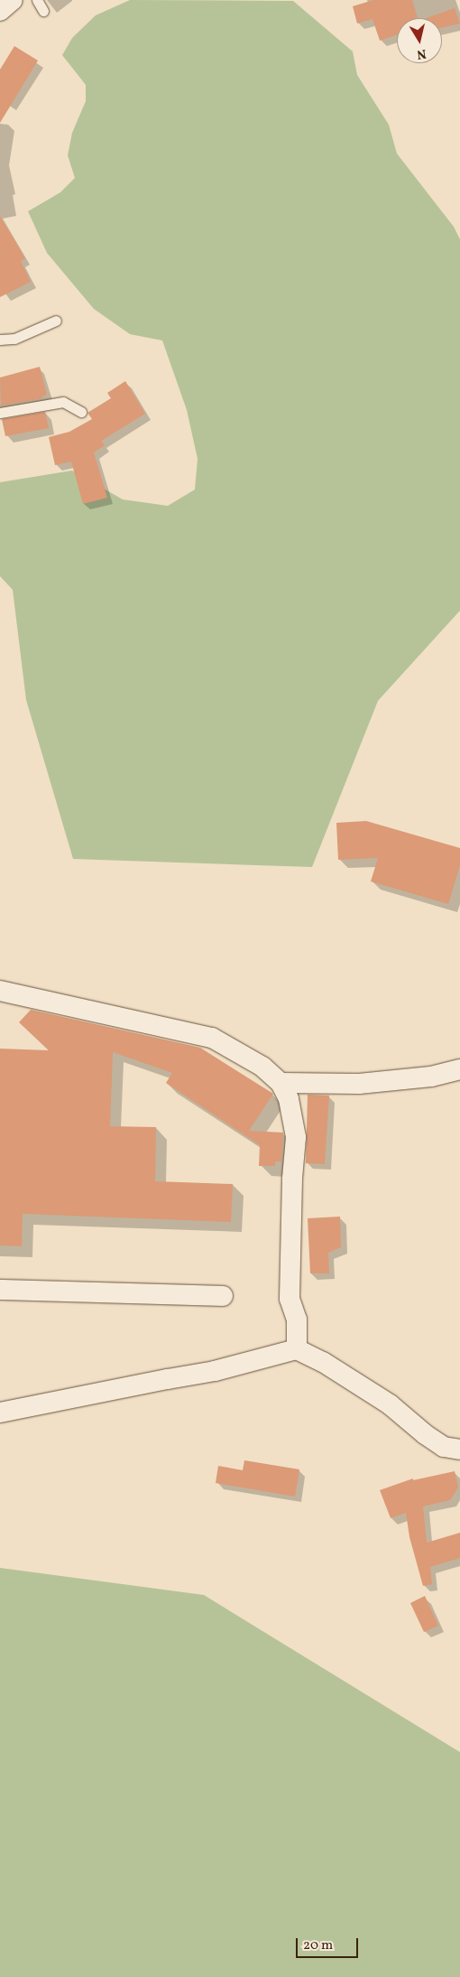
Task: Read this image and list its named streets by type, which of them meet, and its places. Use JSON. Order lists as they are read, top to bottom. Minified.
{"scale_bar":"20 m","north":"bottom"}
